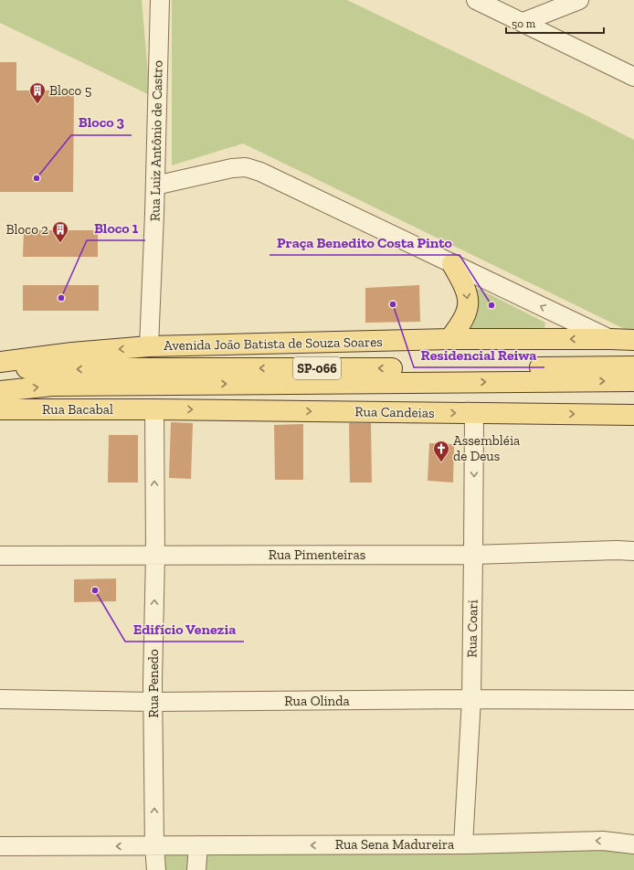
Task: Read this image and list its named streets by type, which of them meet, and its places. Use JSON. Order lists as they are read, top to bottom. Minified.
{"streets":{"main road":["Avenida João Batista de Souza Soares","SP-066","Rua Bacabal","Rua Candeias"],"street":["Rua Luiz Antônio de Castro","Rua Pimenteiras","Rua Coari","Rua Penedo","Rua Olinda","Rua Sena Madureira"]},"crossings":[["Rua Luiz Antônio de Castro","Avenida João Batista de Souza Soares"],["Rua Bacabal","Rua Candeias"],["Rua Bacabal","Rua Penedo"],["Rua Candeias","Rua Coari"],["Rua Candeias","Rua Penedo"],["Rua Pimenteiras","Rua Coari"],["Rua Pimenteiras","Rua Penedo"],["Rua Coari","Rua Olinda"],["Rua Coari","Rua Sena Madureira"],["Rua Penedo","Rua Olinda"],["Rua Penedo","Rua Sena Madureira"]],"one_way":["Rua Penedo","Rua Sena Madureira"],"places":{"building":["Bloco 5","Bloco 2"],"other":["Bloco 3","Bloco 1","Residencial Reiwa","Praça Benedito Costa Pinto","Edifício Venezia"],"church":["Assembléia de Deus"]},"scale_bar":"50 m"}
